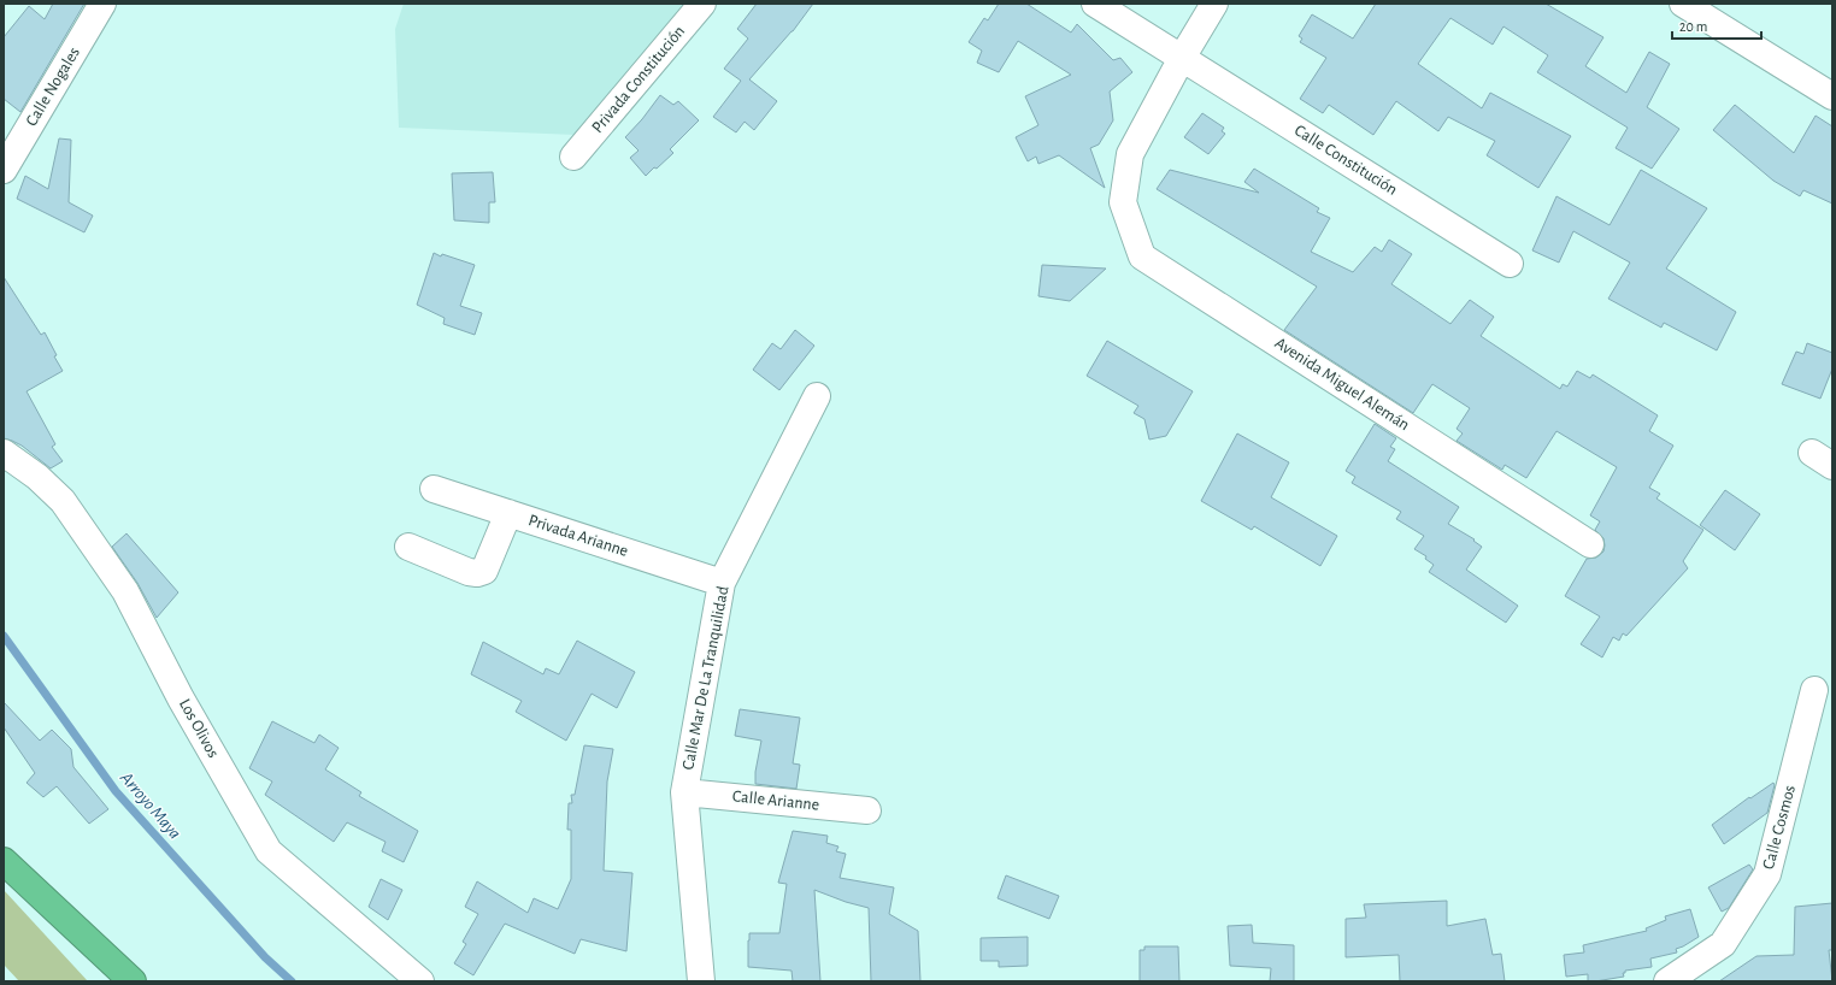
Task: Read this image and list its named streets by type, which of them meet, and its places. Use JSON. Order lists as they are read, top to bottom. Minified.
{"streets":{"street":["Privada Constitución","Calle Nogales","Calle Constitución","Avenida Miguel Alemán","Privada Arianne","Calle Mar De La Tranquilidad","Los Olivos","Calle Arianne","Calle Cosmos"]},"crossings":[["Calle Constitución","Avenida Miguel Alemán"],["Privada Arianne","Calle Mar De La Tranquilidad"],["Calle Mar De La Tranquilidad","Calle Arianne"]],"water":["Arroyo Maya"],"scale_bar":"20 m"}
